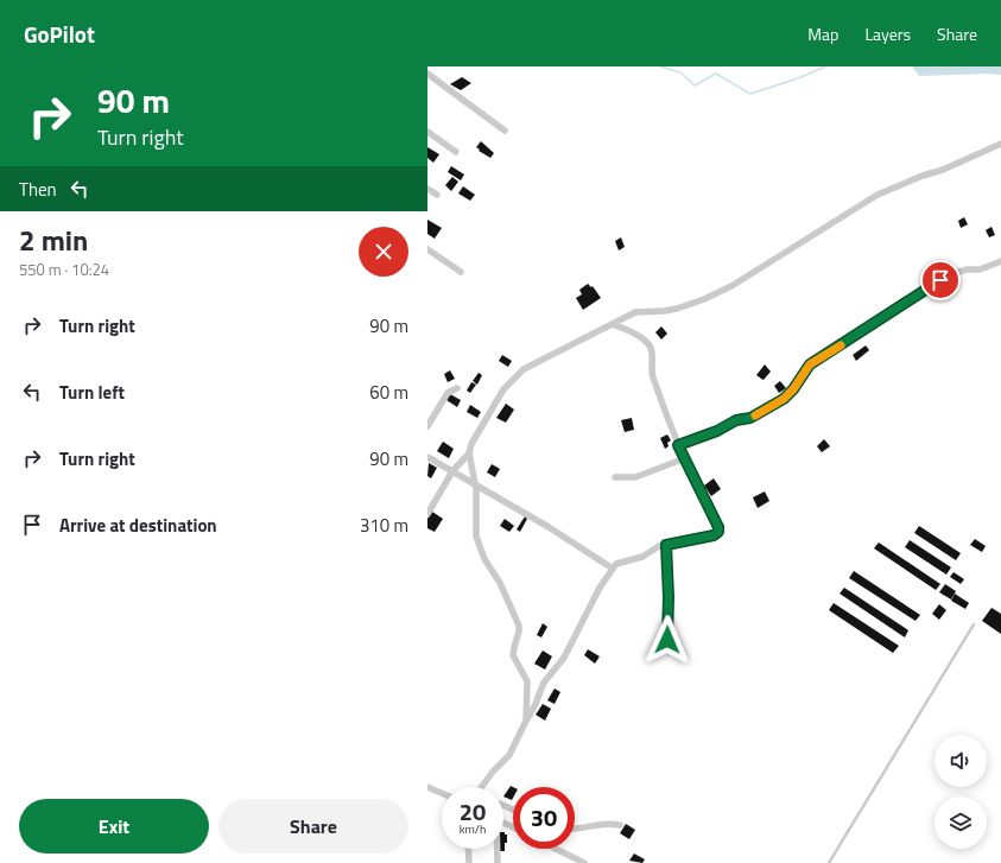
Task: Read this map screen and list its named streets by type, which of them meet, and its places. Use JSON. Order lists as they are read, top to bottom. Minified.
{"page":{"header":"GoPilot","nav":["Map","Layers","Share"],"turn":["90 m","Turn right"],"then":"Then","heading":["2 min","550 m · 10:24"],"list":[{"name":"Turn right","value":"90 m"},{"name":"Turn left","value":"60 m"},{"name":"Turn right","value":"90 m"},{"name":"Arrive at destination","value":"310 m"}],"speed":"20 km/h","limit":"30","buttons":["Exit","Share"]}}
